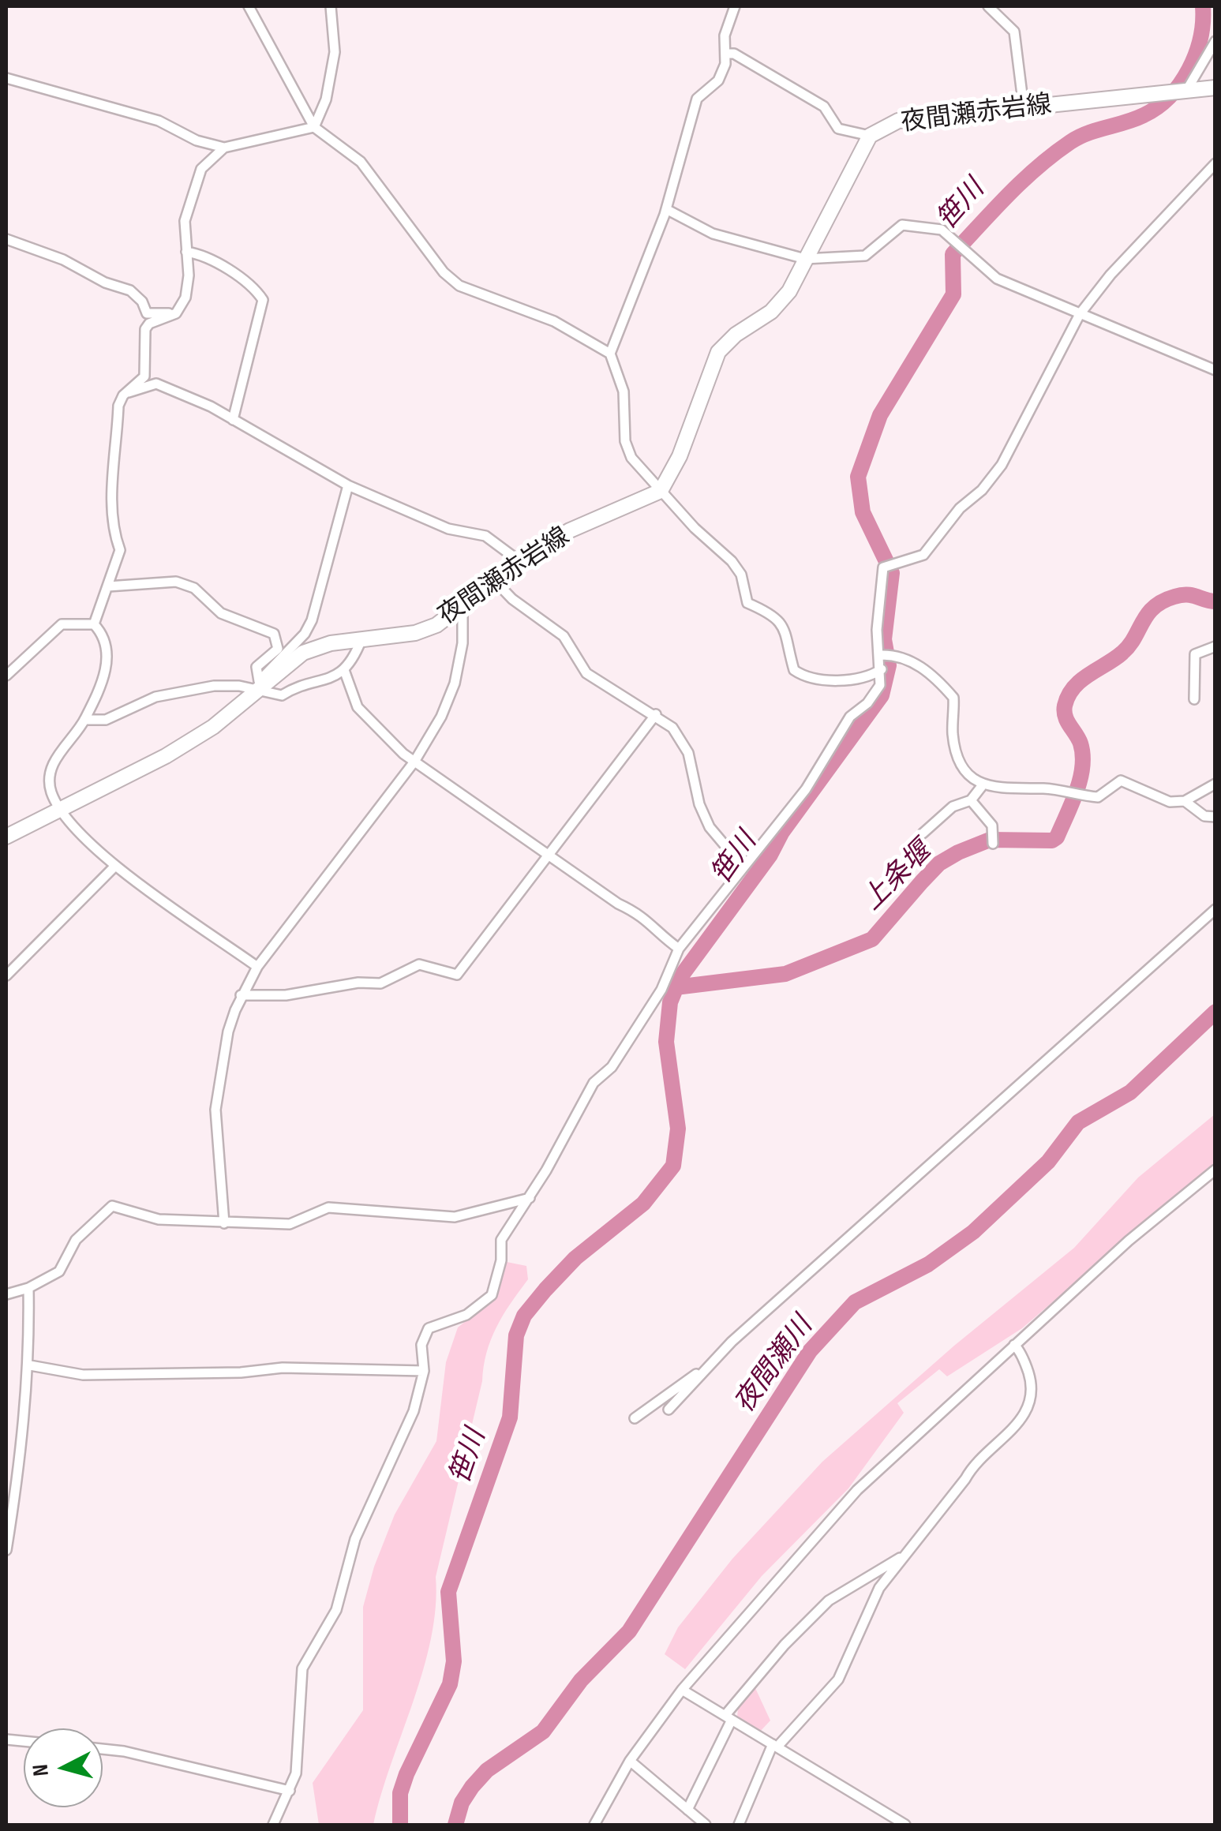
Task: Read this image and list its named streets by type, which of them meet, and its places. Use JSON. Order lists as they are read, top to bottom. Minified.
{"streets":{"main road":["夜間瀬赤岩線"]},"water":["笹川","上条堰","夜間瀬川"],"north":"left"}
